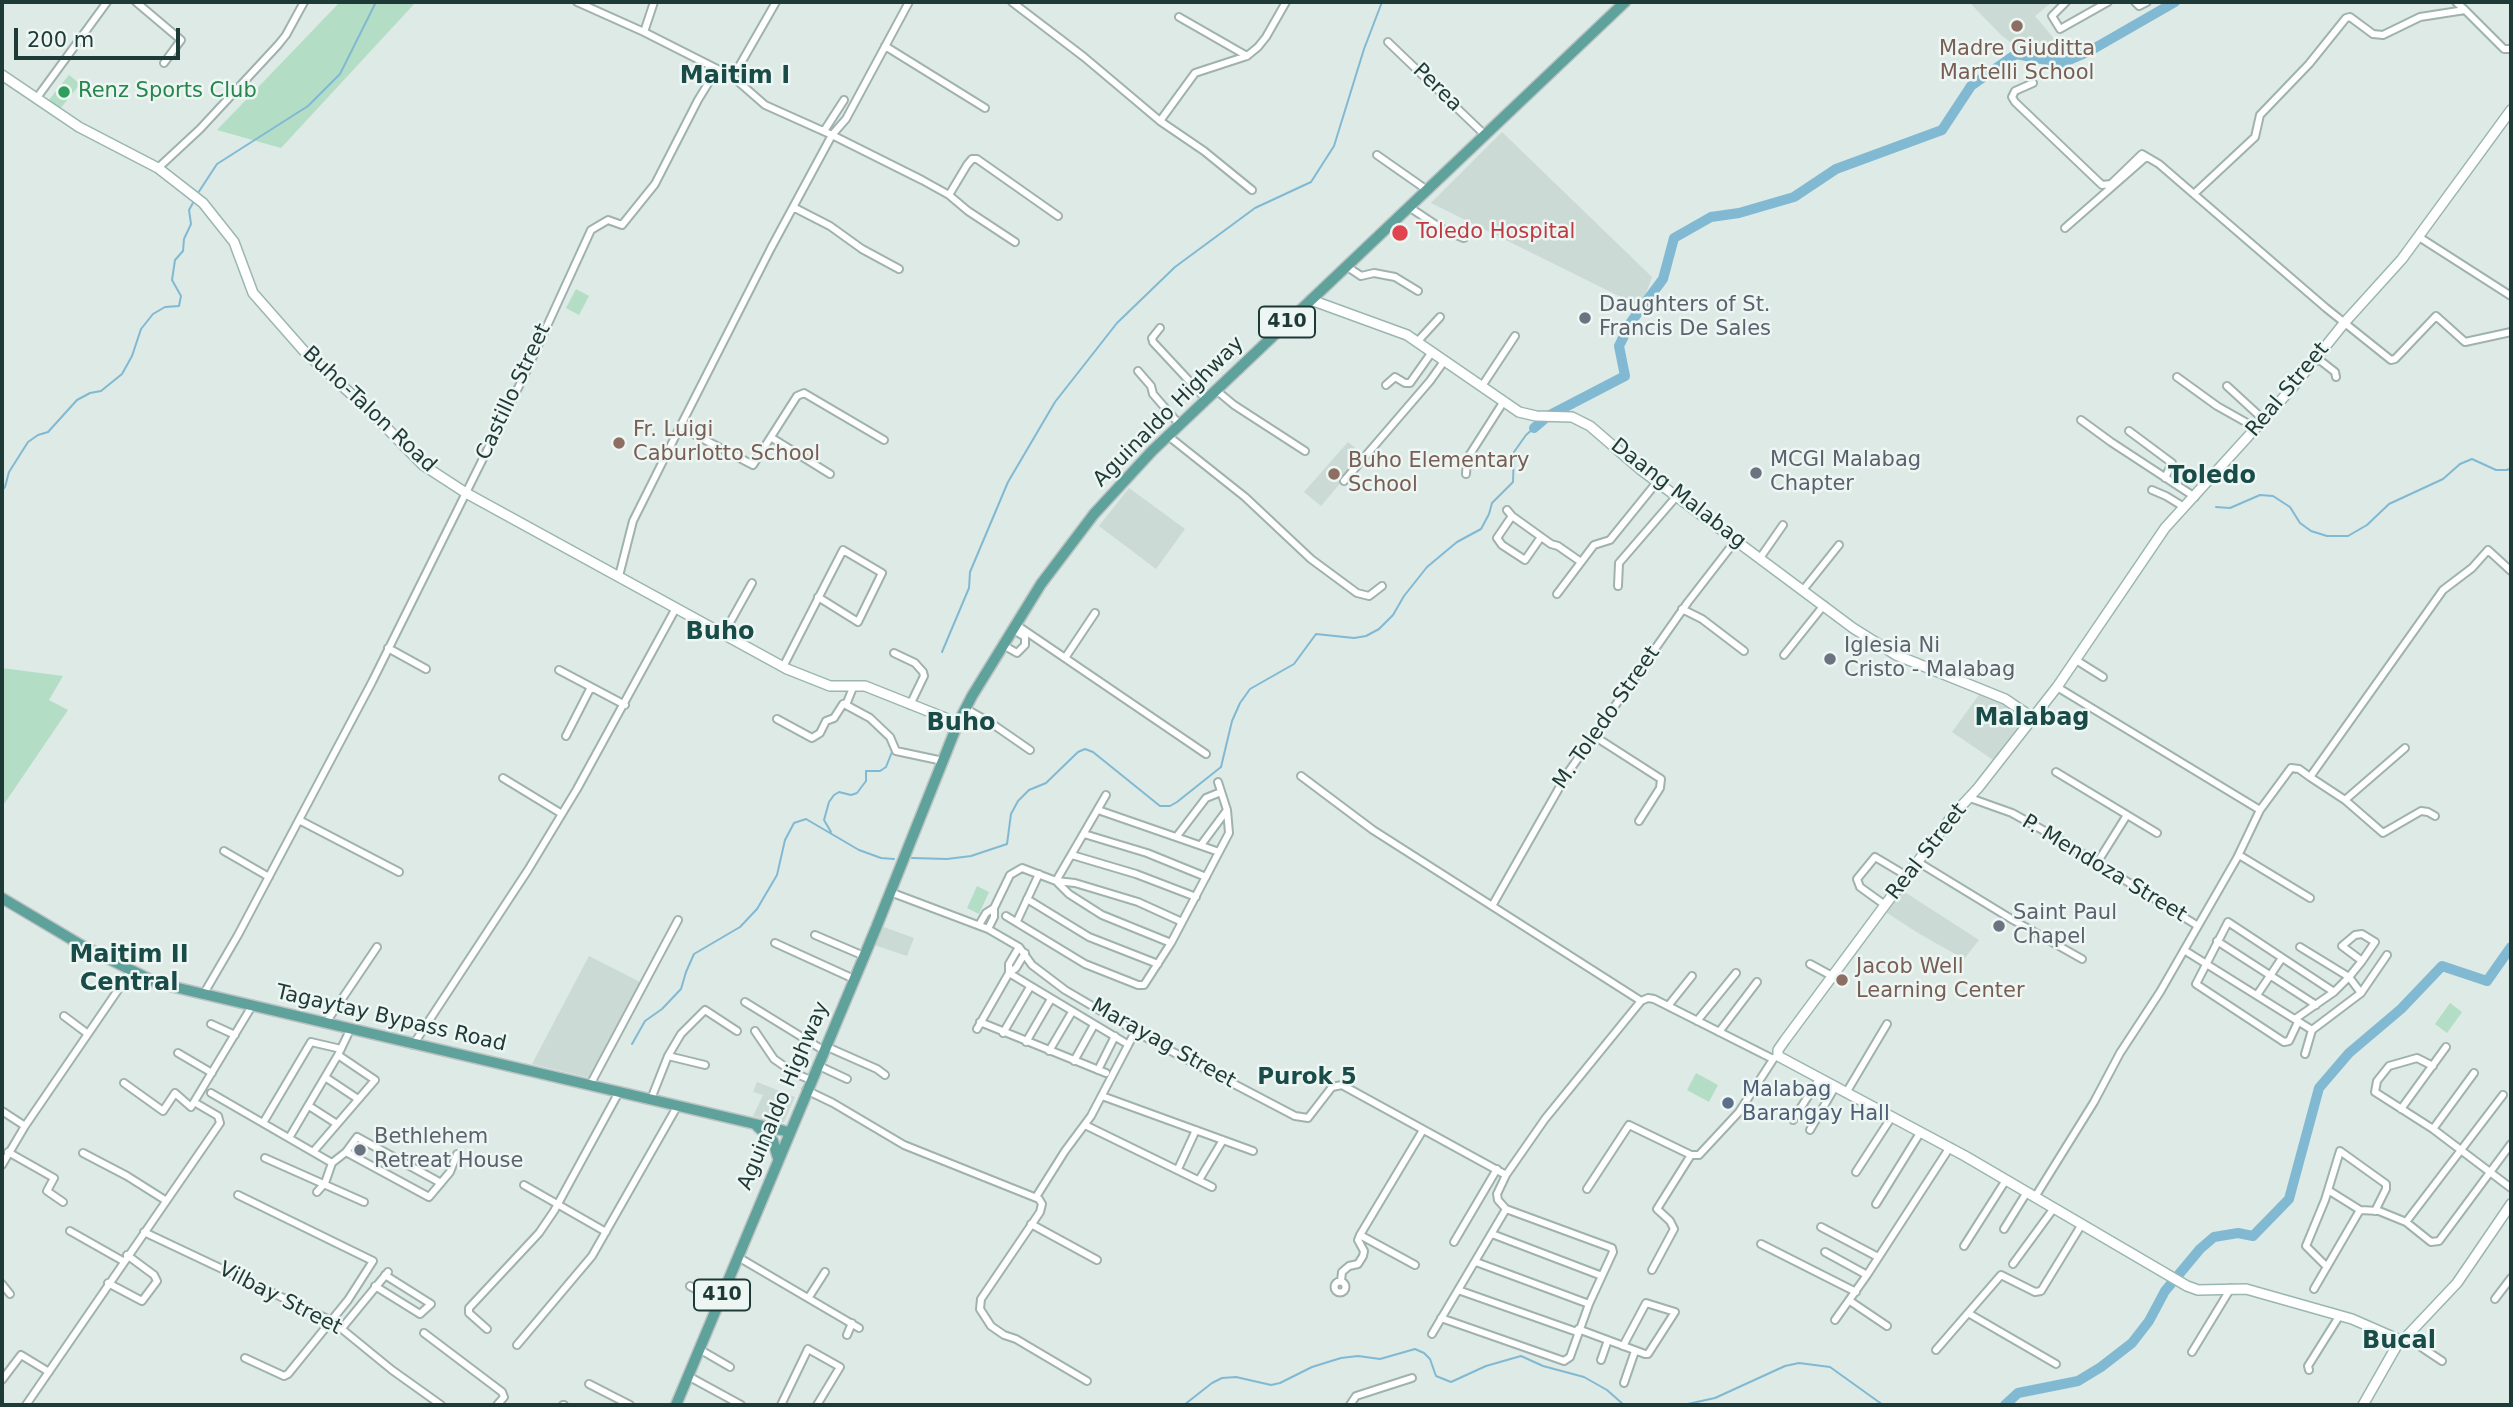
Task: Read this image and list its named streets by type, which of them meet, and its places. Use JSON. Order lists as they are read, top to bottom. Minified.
{"streets":{"main road":["410","Aguinaldo Highway","Tagaytay Bypass Road"],"street":["Perea","Real Street","Castillo Street","Buho-Talon Road","Daang Malabag","M. Toledo Street","P. Mendoza Street","Marayag Street","Vilbay Street"]},"crossings":[["Perea","Aguinaldo Highway"],["Real Street","Daang Malabag"],["Real Street","P. Mendoza Street"],["Castillo Street","Buho-Talon Road"],["Castillo Street","Tagaytay Bypass Road"],["Buho-Talon Road","Aguinaldo Highway"],["Aguinaldo Highway","Daang Malabag"],["Aguinaldo Highway","Tagaytay Bypass Road"],["Aguinaldo Highway","Marayag Street"],["Daang Malabag","M. Toledo Street"]],"districts":["Maitim I","Toledo","Buho","Malabag","Buho","Maitim II Central","Purok 5","Bucal"],"places":["Madre Giuditta Martelli School","Renz Sports Club","Toledo Hospital","Daughters of St. Francis De Sales","Fr. Luigi Caburlotto School","MCGI Malabag Chapter","Buho Elementary School","Iglesia Ni Cristo - Malabag","Saint Paul Chapel","Jacob Well Learning Center","Malabag Barangay Hall","Bethlehem Retreat House"],"scale_bar":"200 m"}
